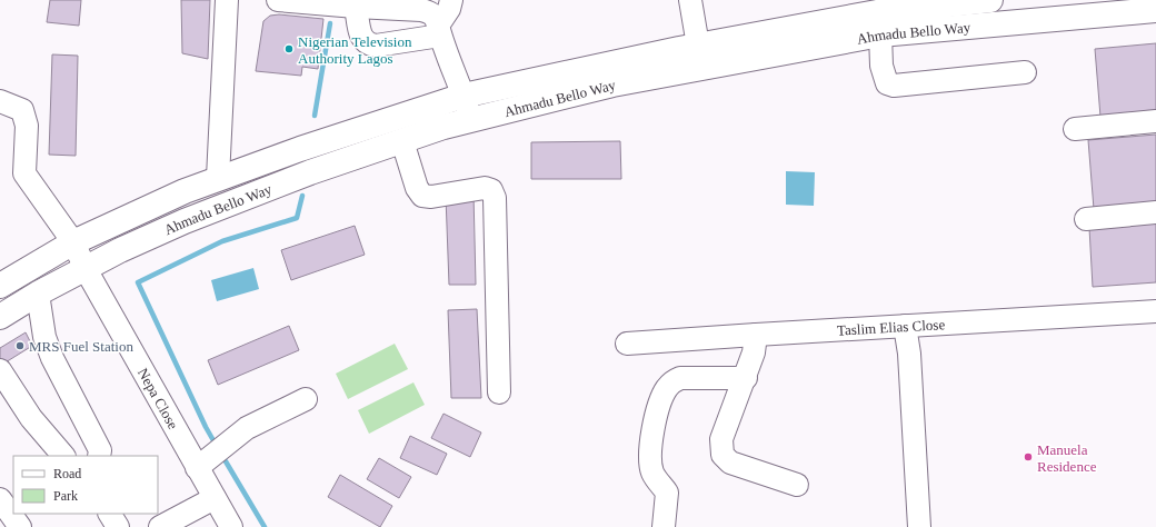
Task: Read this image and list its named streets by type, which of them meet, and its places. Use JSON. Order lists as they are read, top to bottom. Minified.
{"streets":{"highway":["Ahmadu Bello Way"],"street":["Taslim Elias Close","Nepa Close"]},"crossings":[["Ahmadu Bello Way","Nepa Close"]],"places":["Nigerian Television Authority Lagos","MRS Fuel Station","Manuela Residence"],"legend":["Road","Park"]}
